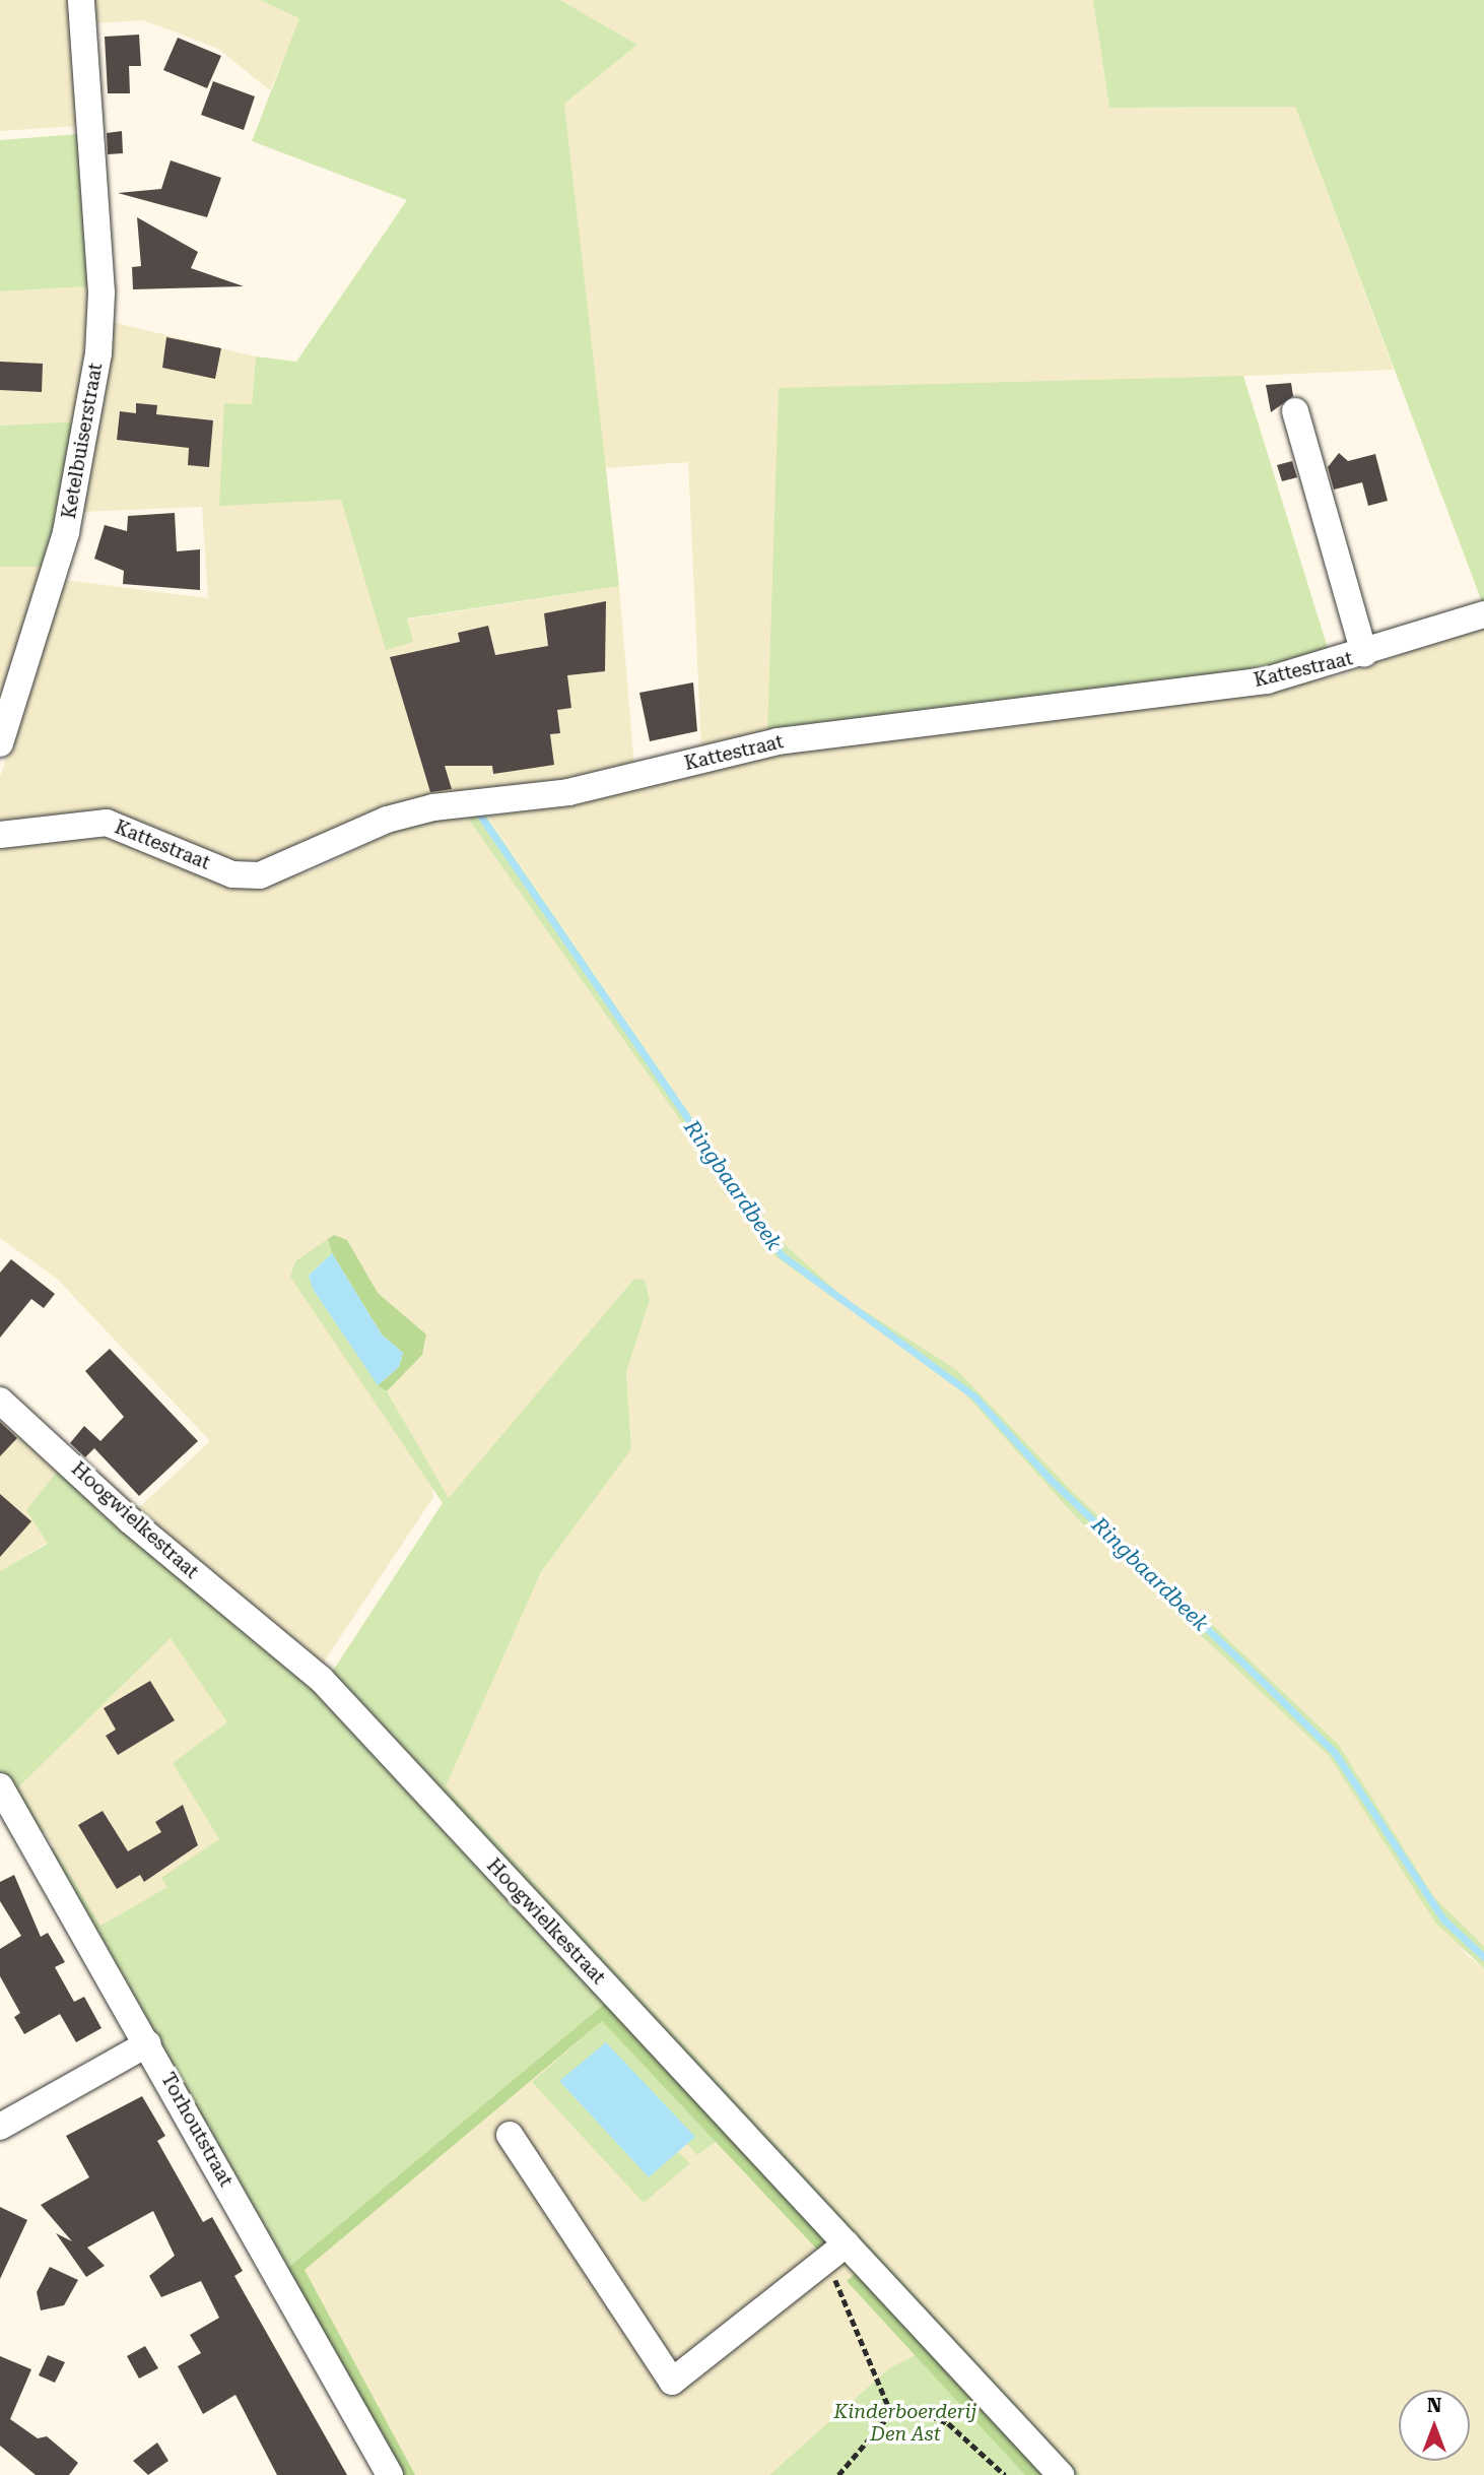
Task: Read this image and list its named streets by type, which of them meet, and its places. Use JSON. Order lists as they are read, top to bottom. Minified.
{"streets":{"street":["Ketelbuiserstraat","Kattestraat","Hoogwielkestraat","Torhoutstraat"]},"water":["Ringbaardbeek"],"parks":["Kinderboerderij Den Ast"],"north":"top"}
